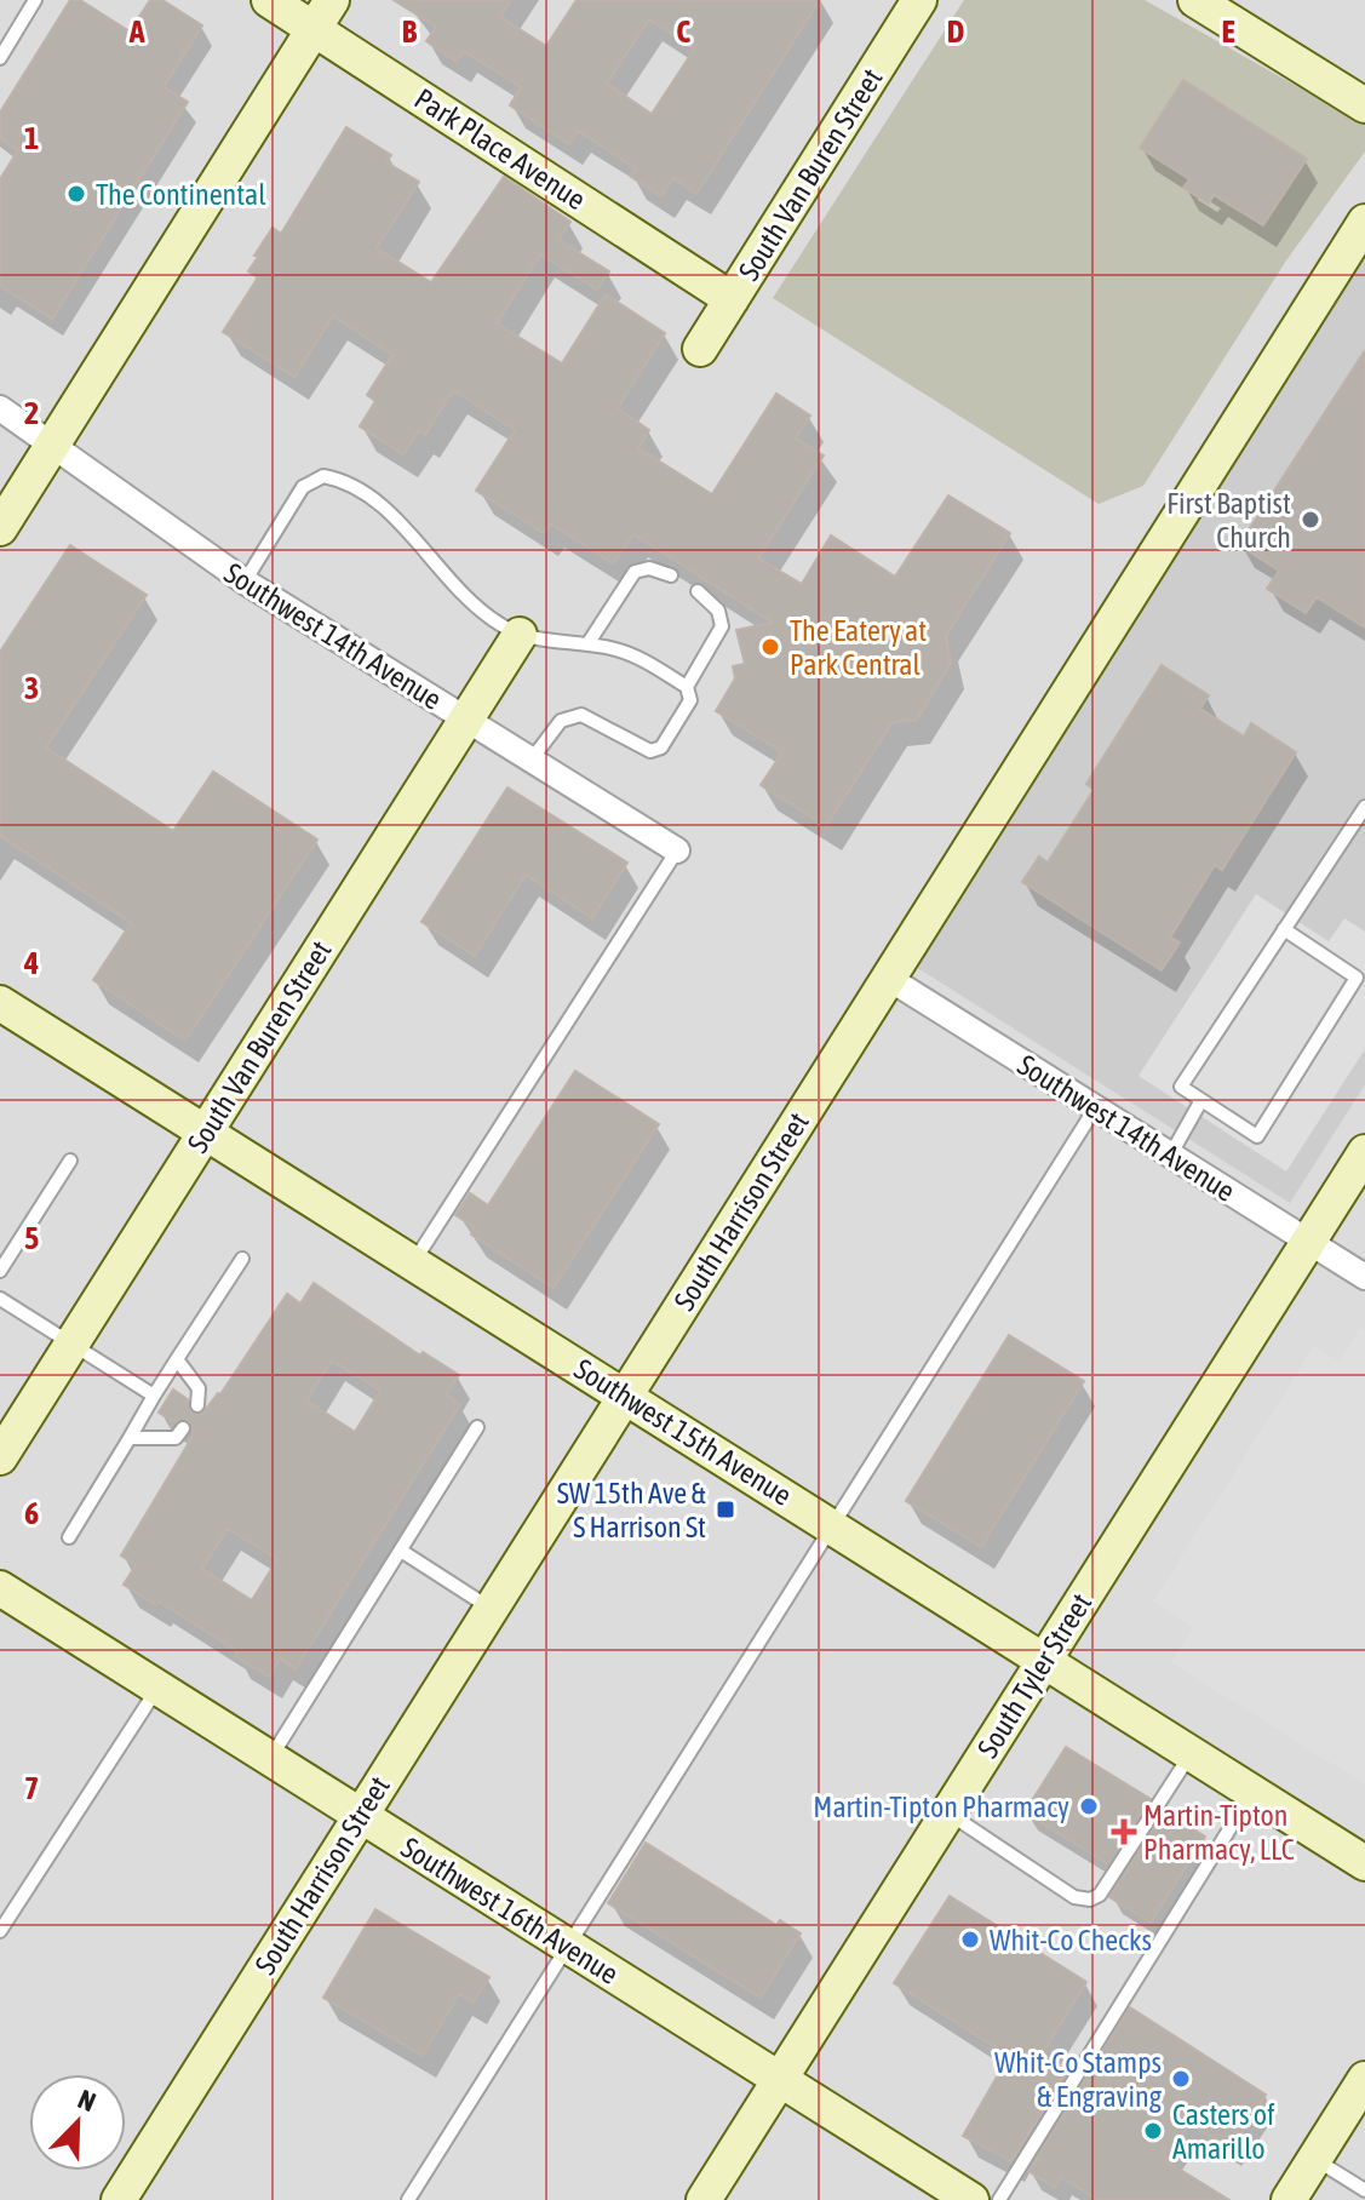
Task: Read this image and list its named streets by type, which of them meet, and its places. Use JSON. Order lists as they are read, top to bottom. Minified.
{"streets":{"main road":["Park Place Avenue","South Van Buren Street","South Harrison Street","Southwest 15th Avenue","South Tyler Street","Southwest 16th Avenue"],"street":["Southwest 14th Avenue"]},"crossings":[["Park Place Avenue","South Van Buren Street"],["South Van Buren Street","Southwest 14th Avenue"],["South Van Buren Street","Southwest 15th Avenue"],["Southwest 14th Avenue","South Harrison Street"],["Southwest 14th Avenue","South Tyler Street"],["South Harrison Street","Southwest 15th Avenue"],["South Harrison Street","Southwest 16th Avenue"],["Southwest 15th Avenue","South Tyler Street"],["South Tyler Street","Southwest 16th Avenue"]],"places":{"other":["The Continental","First Baptist Church","The Eatery at Park Central","Martin-Tipton Pharmacy","Whit-Co Checks","Whit-Co Stamps & Engraving","Casters of Amarillo"],"transit":["SW 15th Ave & S Harrison St"],"health":["Martin-Tipton Pharmacy, LLC"]},"north":"top right","grid":{"columns":["A","B","C","D","E"],"rows":["1","2","3","4","5","6","7"]}}
